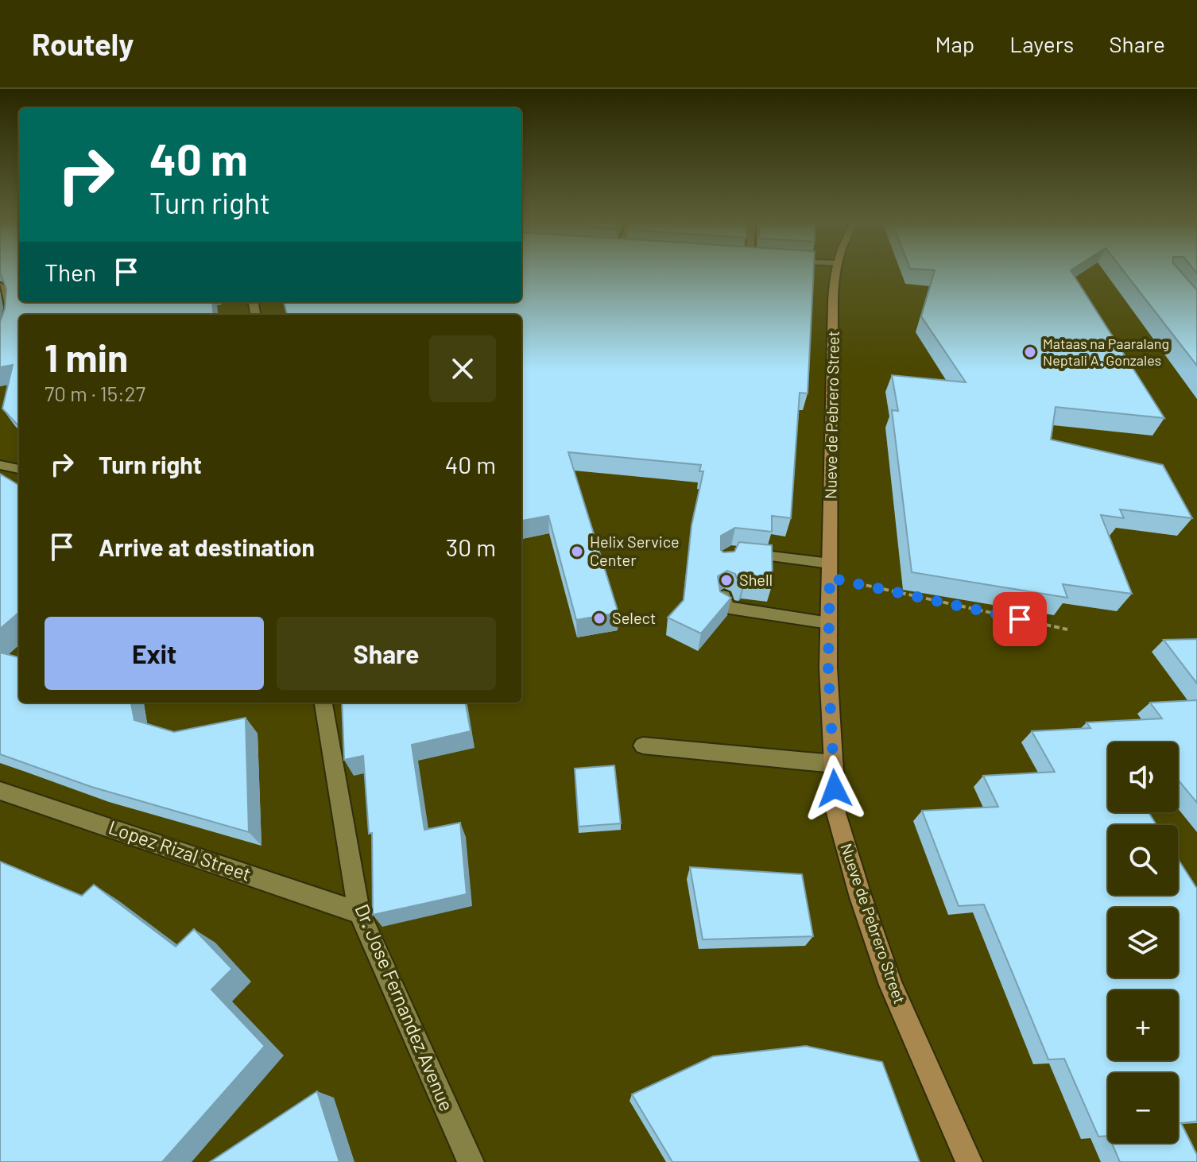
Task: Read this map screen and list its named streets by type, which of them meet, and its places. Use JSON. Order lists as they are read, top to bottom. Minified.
{"streets":{"main road":["Nueve de Pebrero Street"],"street":["Lopez Rizal Street","Dr. Jose Fernandez Avenue"]},"crossings":[["Lopez Rizal Street","Dr. Jose Fernandez Avenue"]],"places":["Mataas na Paaralang Neptali A. Gonzales","Helix Service Center","Shell","Select"],"page":{"header":"Routely","nav":["Map","Layers","Share"],"turn":["40 m","Turn right"],"then":"Then","heading":["1 min","70 m · 15:27"],"list":[{"name":"Turn right","value":"40 m"},{"name":"Arrive at destination","value":"30 m"}],"buttons":["Exit","Share"],"map_buttons":["+","−"]}}
